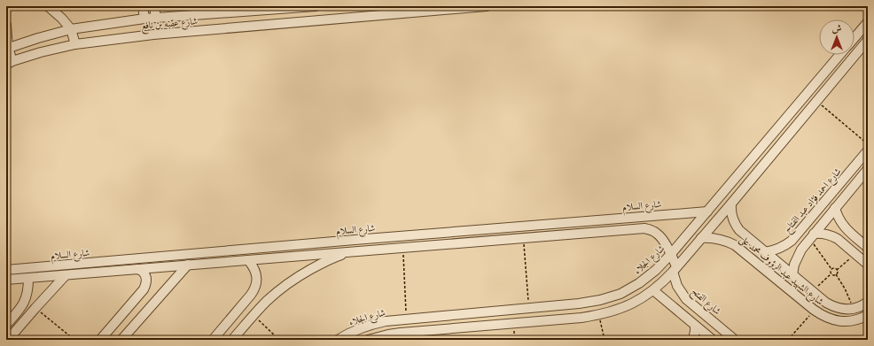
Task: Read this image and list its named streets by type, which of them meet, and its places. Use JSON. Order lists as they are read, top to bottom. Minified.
{"streets":{"street":["شارع عقبه بن نافع","شارع احمد فؤاد عبد الفتاح","شارع السلام","شارع الجلاء","شارع الشهيد عبد الرؤوف محمد على","شارع الفتح"]},"crossings":[["شارع احمد فؤاد عبد الفتاح","شارع الشهيد عبد الرؤوف محمد على"],["شارع السلام","شارع الجلاء"],["شارع الجلاء","شارع الفتح"]],"north":"top"}
